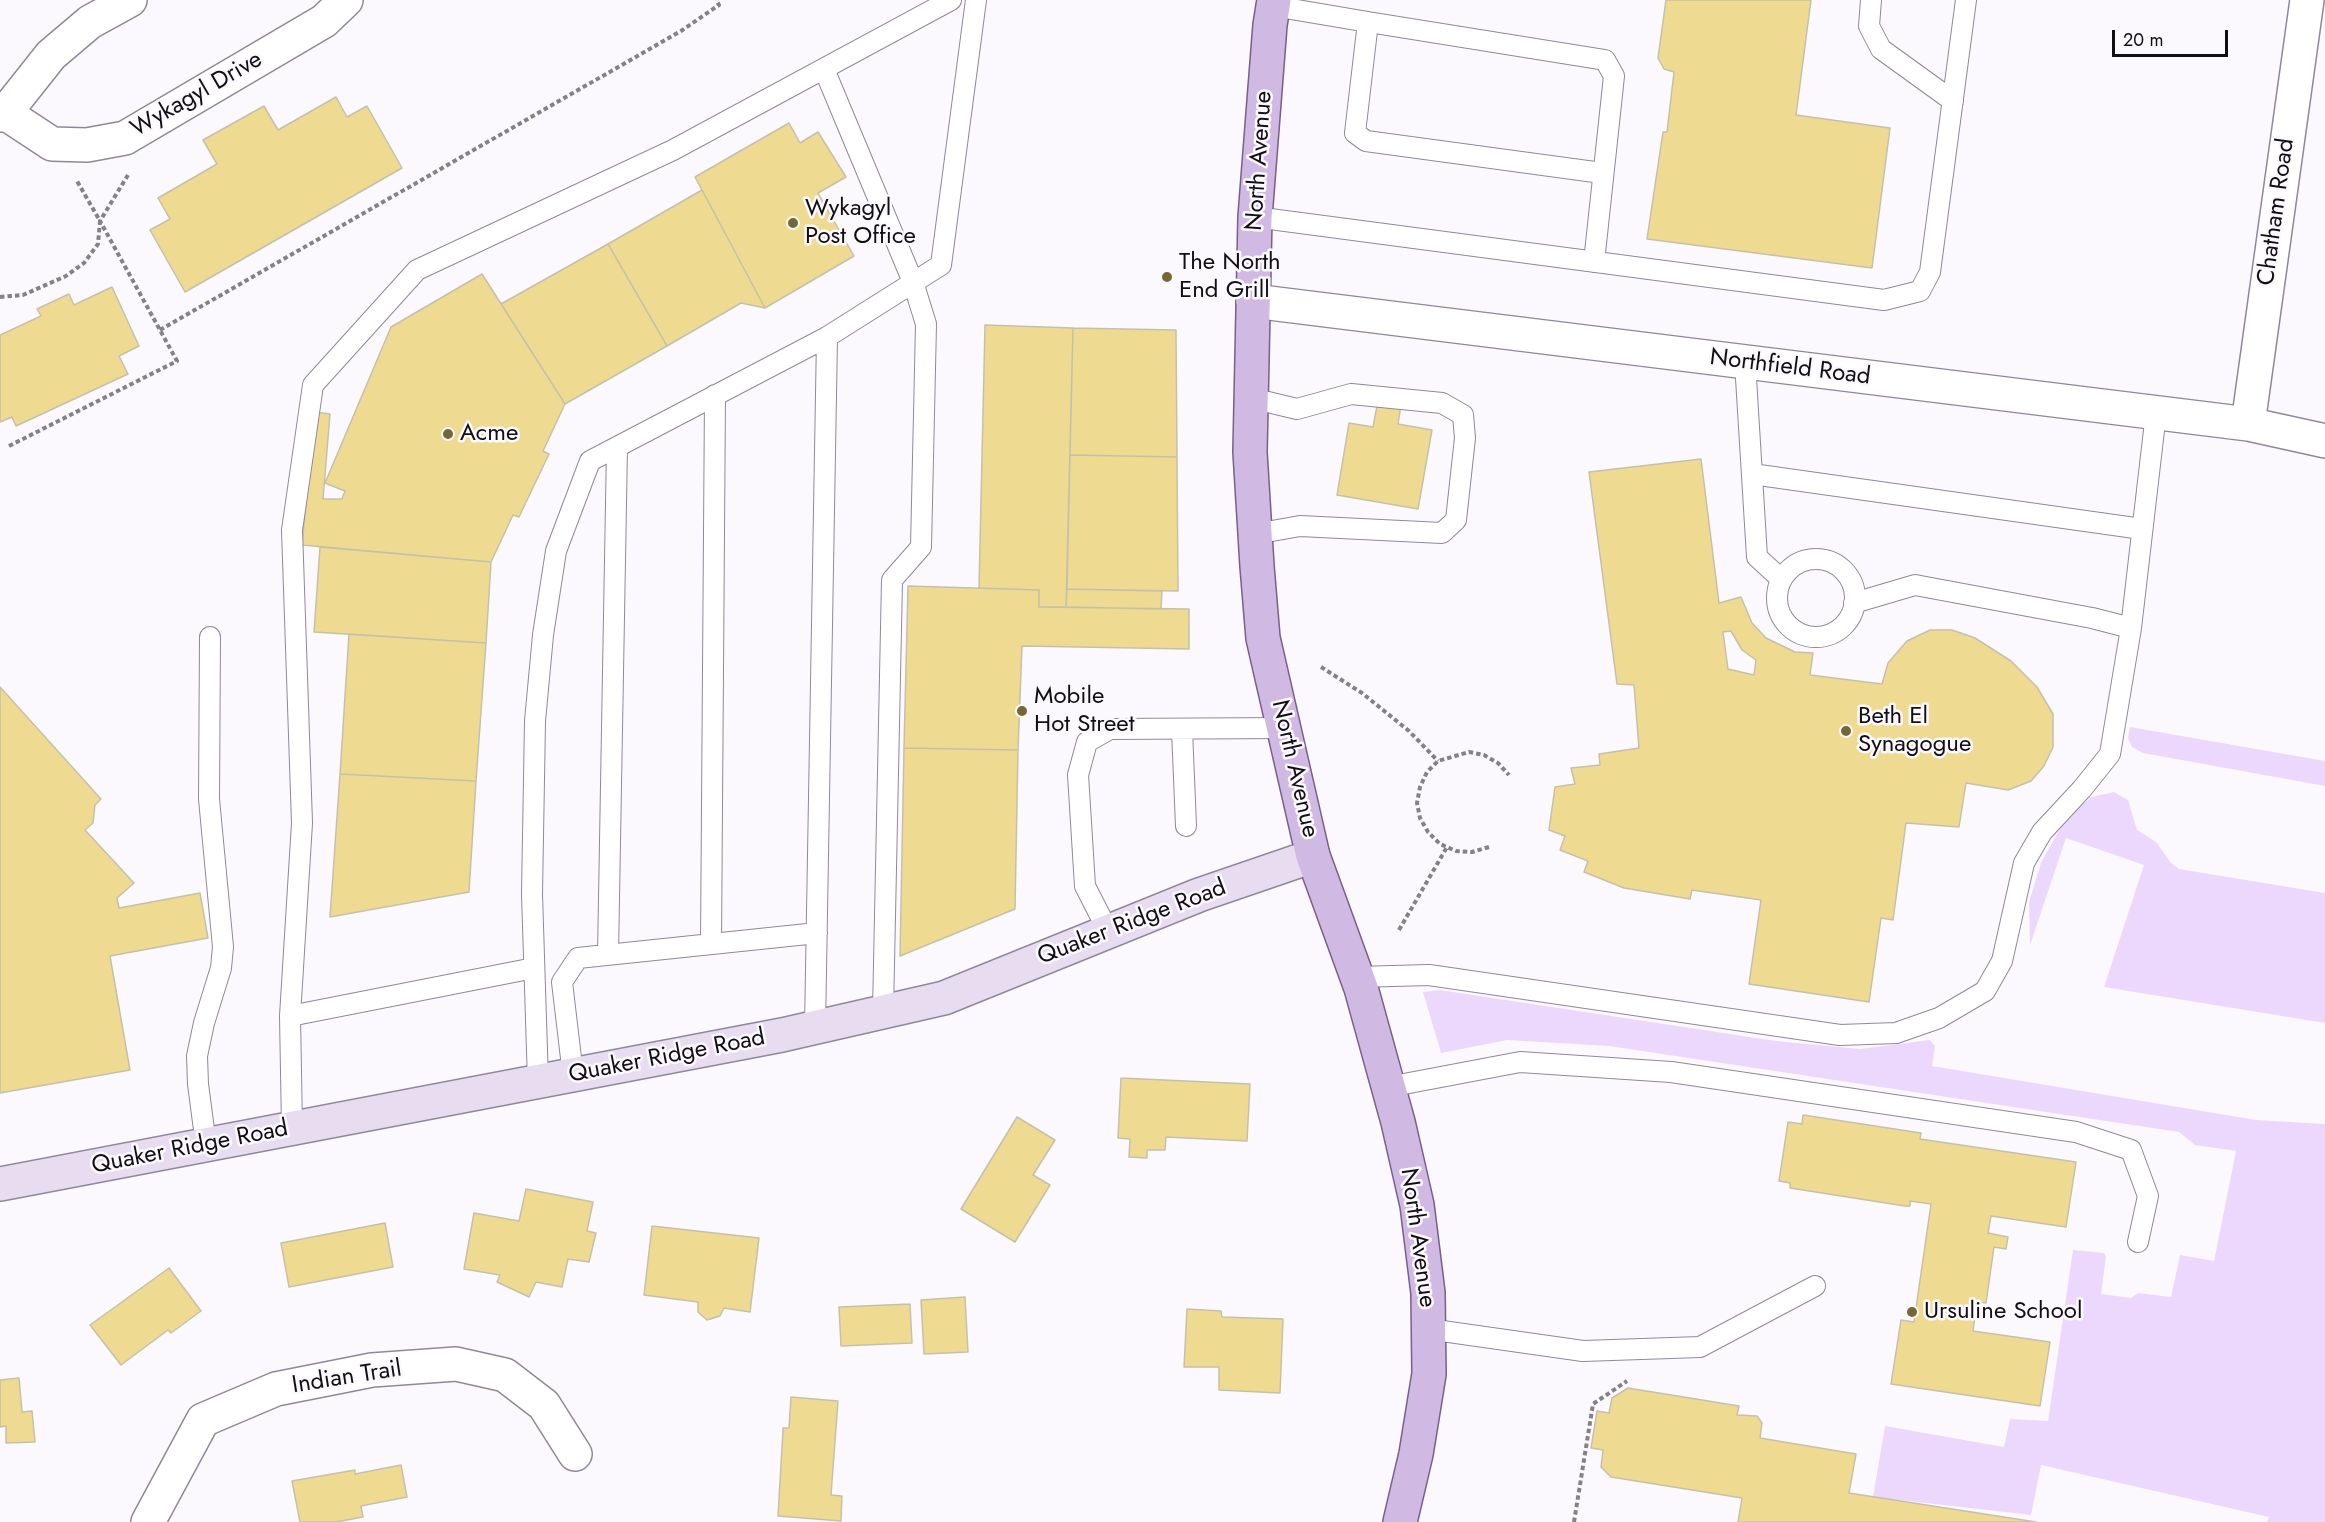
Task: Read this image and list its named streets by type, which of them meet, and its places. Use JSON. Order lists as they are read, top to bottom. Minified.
{"streets":{"main road":["North Avenue"],"street":["Wykagyl Drive","Chatham Road","Northfield Road","Quaker Ridge Road","Indian Trail"]},"crossings":[["North Avenue","Northfield Road"],["North Avenue","Quaker Ridge Road"],["Chatham Road","Northfield Road"]],"places":["Wykagyl Post Office","The North End Grill","Acme","Mobile Hot Street","Beth El Synagogue","Ursuline School"],"scale_bar":"20 m"}
